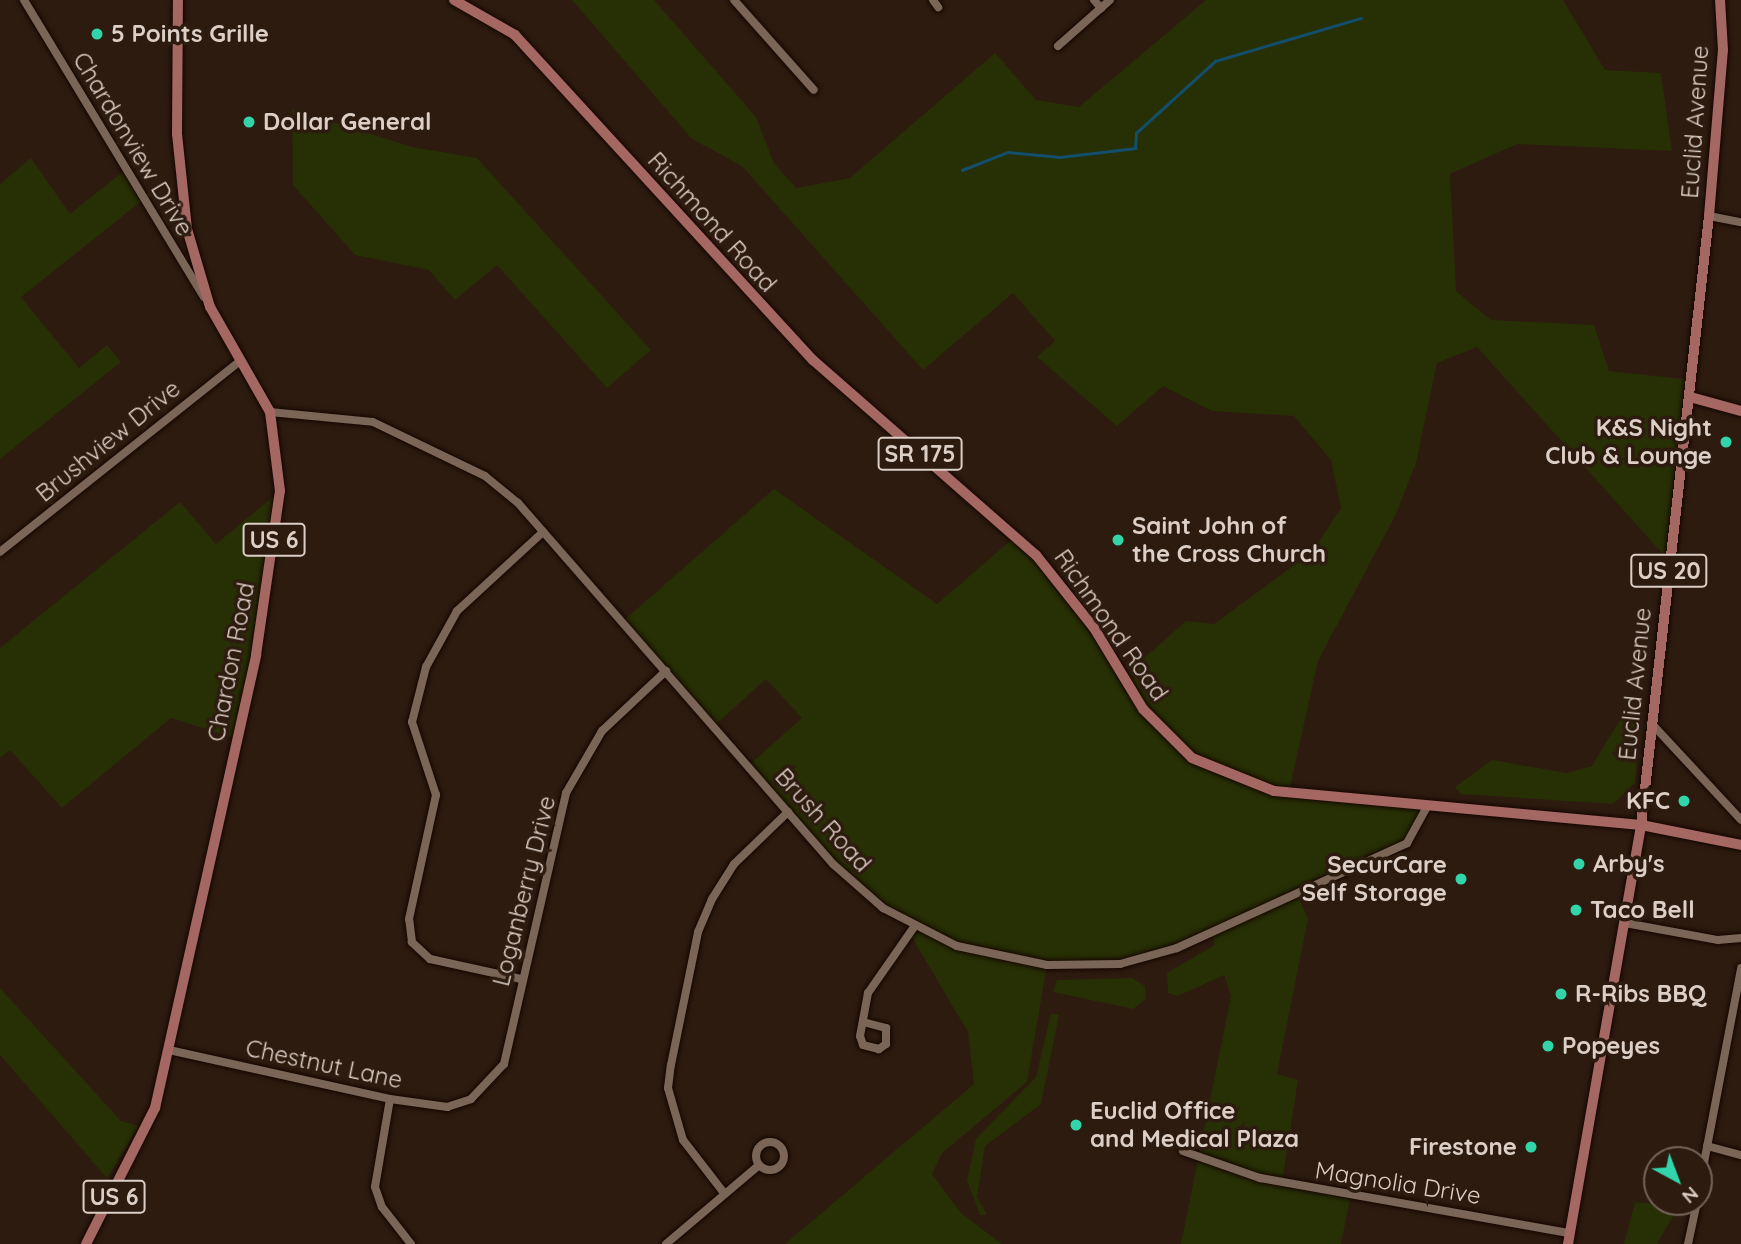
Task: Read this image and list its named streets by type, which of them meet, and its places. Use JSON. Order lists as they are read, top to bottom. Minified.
{"streets":{"main road":["Euclid Avenue","Richmond Road","SR 175","US 6","US 20","Chardon Road"],"street":["Chardonview Drive","Brushview Drive","Brush Road","Loganberry Drive","Chestnut Lane","Magnolia Drive"]},"crossings":[["Euclid Avenue","Richmond Road"],["Euclid Avenue","SR 175"],["Euclid Avenue","Magnolia Drive"],["Chardonview Drive","Chardon Road"],["Richmond Road","SR 175"],["Richmond Road","Brush Road"],["Brushview Drive","Chardon Road"],["Chardon Road","Brush Road"],["Chardon Road","Chestnut Lane"],["Brush Road","Loganberry Drive"],["Loganberry Drive","Chestnut Lane"]],"places":["5 Points Grille","Dollar General","K&S Night Club & Lounge","Saint John of the Cross Church","KFC","Arby's","SecurCare Self Storage","Taco Bell","R-Ribs BBQ","Popeyes","Euclid Office and Medical Plaza","Firestone"],"north":"bottom right"}
